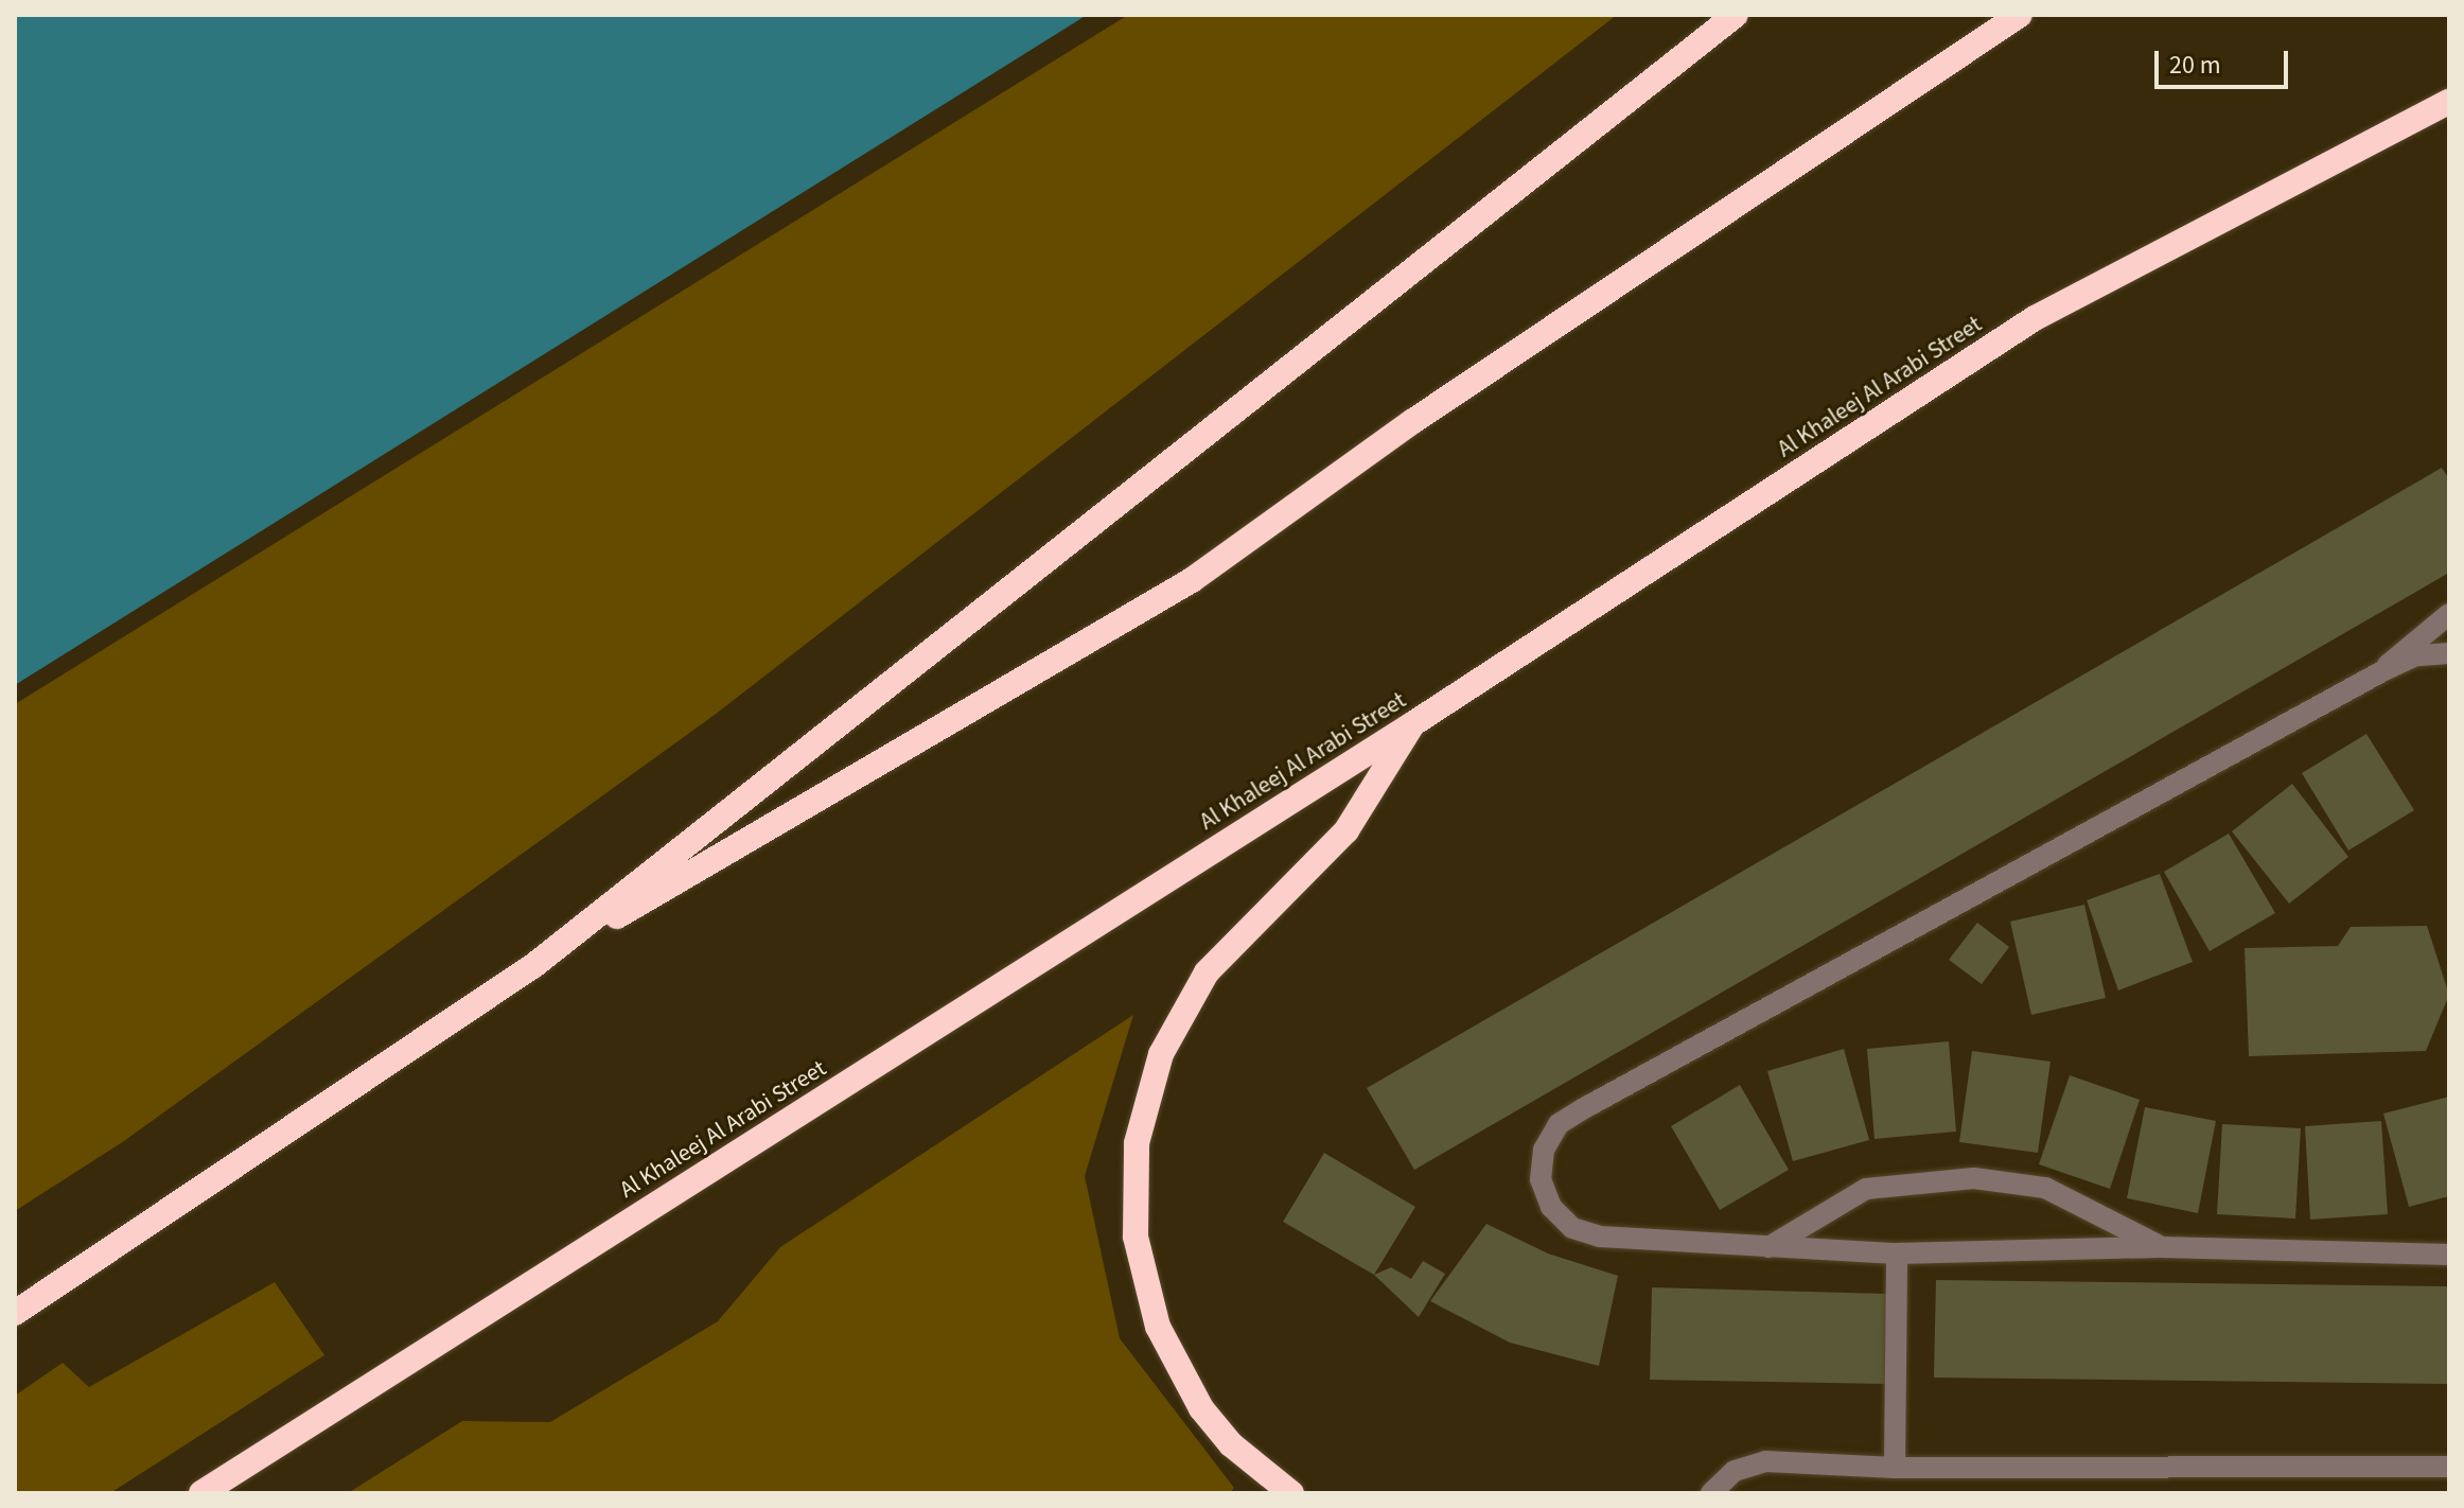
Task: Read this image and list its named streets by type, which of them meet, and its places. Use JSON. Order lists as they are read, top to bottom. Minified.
{"streets":{"highway":["Al Khaleej Al Arabi Street"]},"scale_bar":"20 m"}
